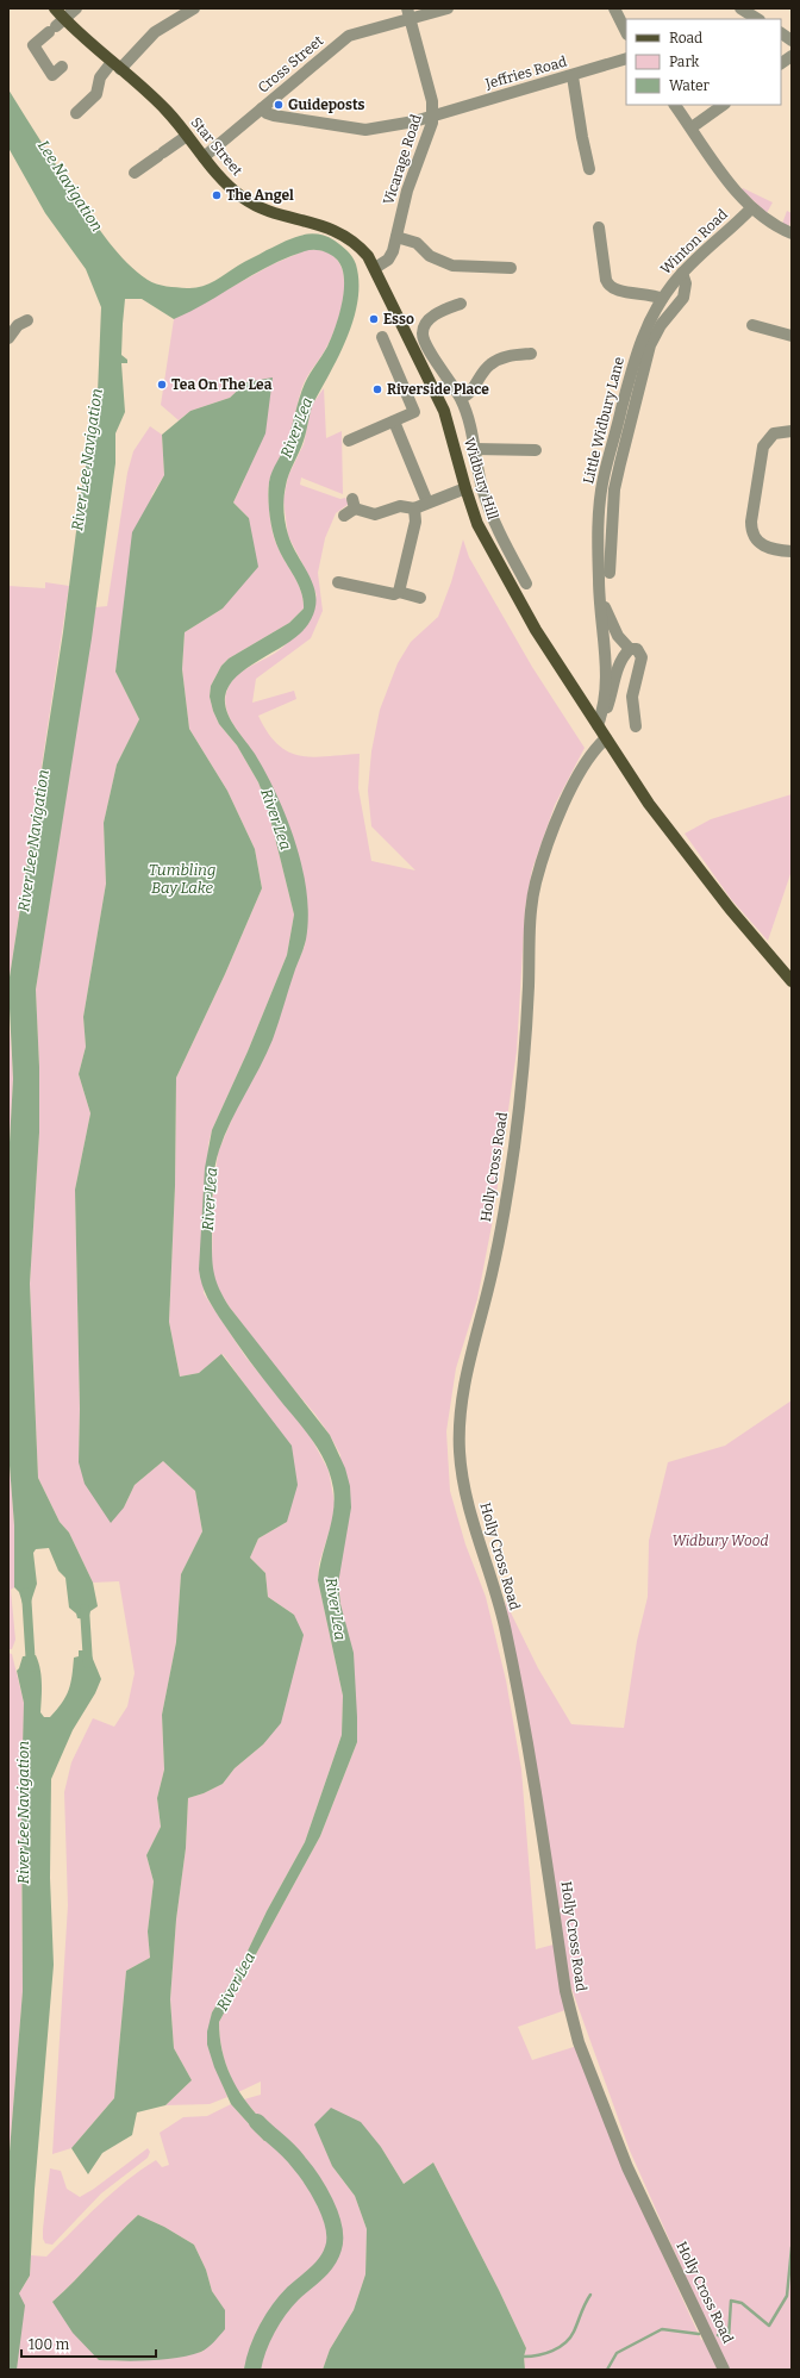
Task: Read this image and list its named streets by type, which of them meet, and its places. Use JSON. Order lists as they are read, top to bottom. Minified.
{"streets":{"main road":["Star Street","Widbury Hill"],"street":["Cross Street","Jeffries Road","Vicarage Road","Winton Road","Little Widbury Lane","Holly Cross Road"]},"crossings":[["Cross Street","Jeffries Road"],["Cross Street","Star Street"],["Cross Street","Vicarage Road"],["Jeffries Road","Vicarage Road"],["Star Street","Vicarage Road"],["Star Street","Widbury Hill"],["Vicarage Road","Widbury Hill"],["Winton Road","Little Widbury Lane"],["Little Widbury Lane","Widbury Hill"],["Widbury Hill","Holly Cross Road"]],"water":["Lee Navigation","River Lea","River Lee Navigation","Tumbling Bay Lake"],"parks":["Widbury Wood"],"places":["Guideposts","The Angel","Esso","Tea On The Lea","Riverside Place"],"legend":["Road","Park","Water"],"scale_bar":"100 m"}
